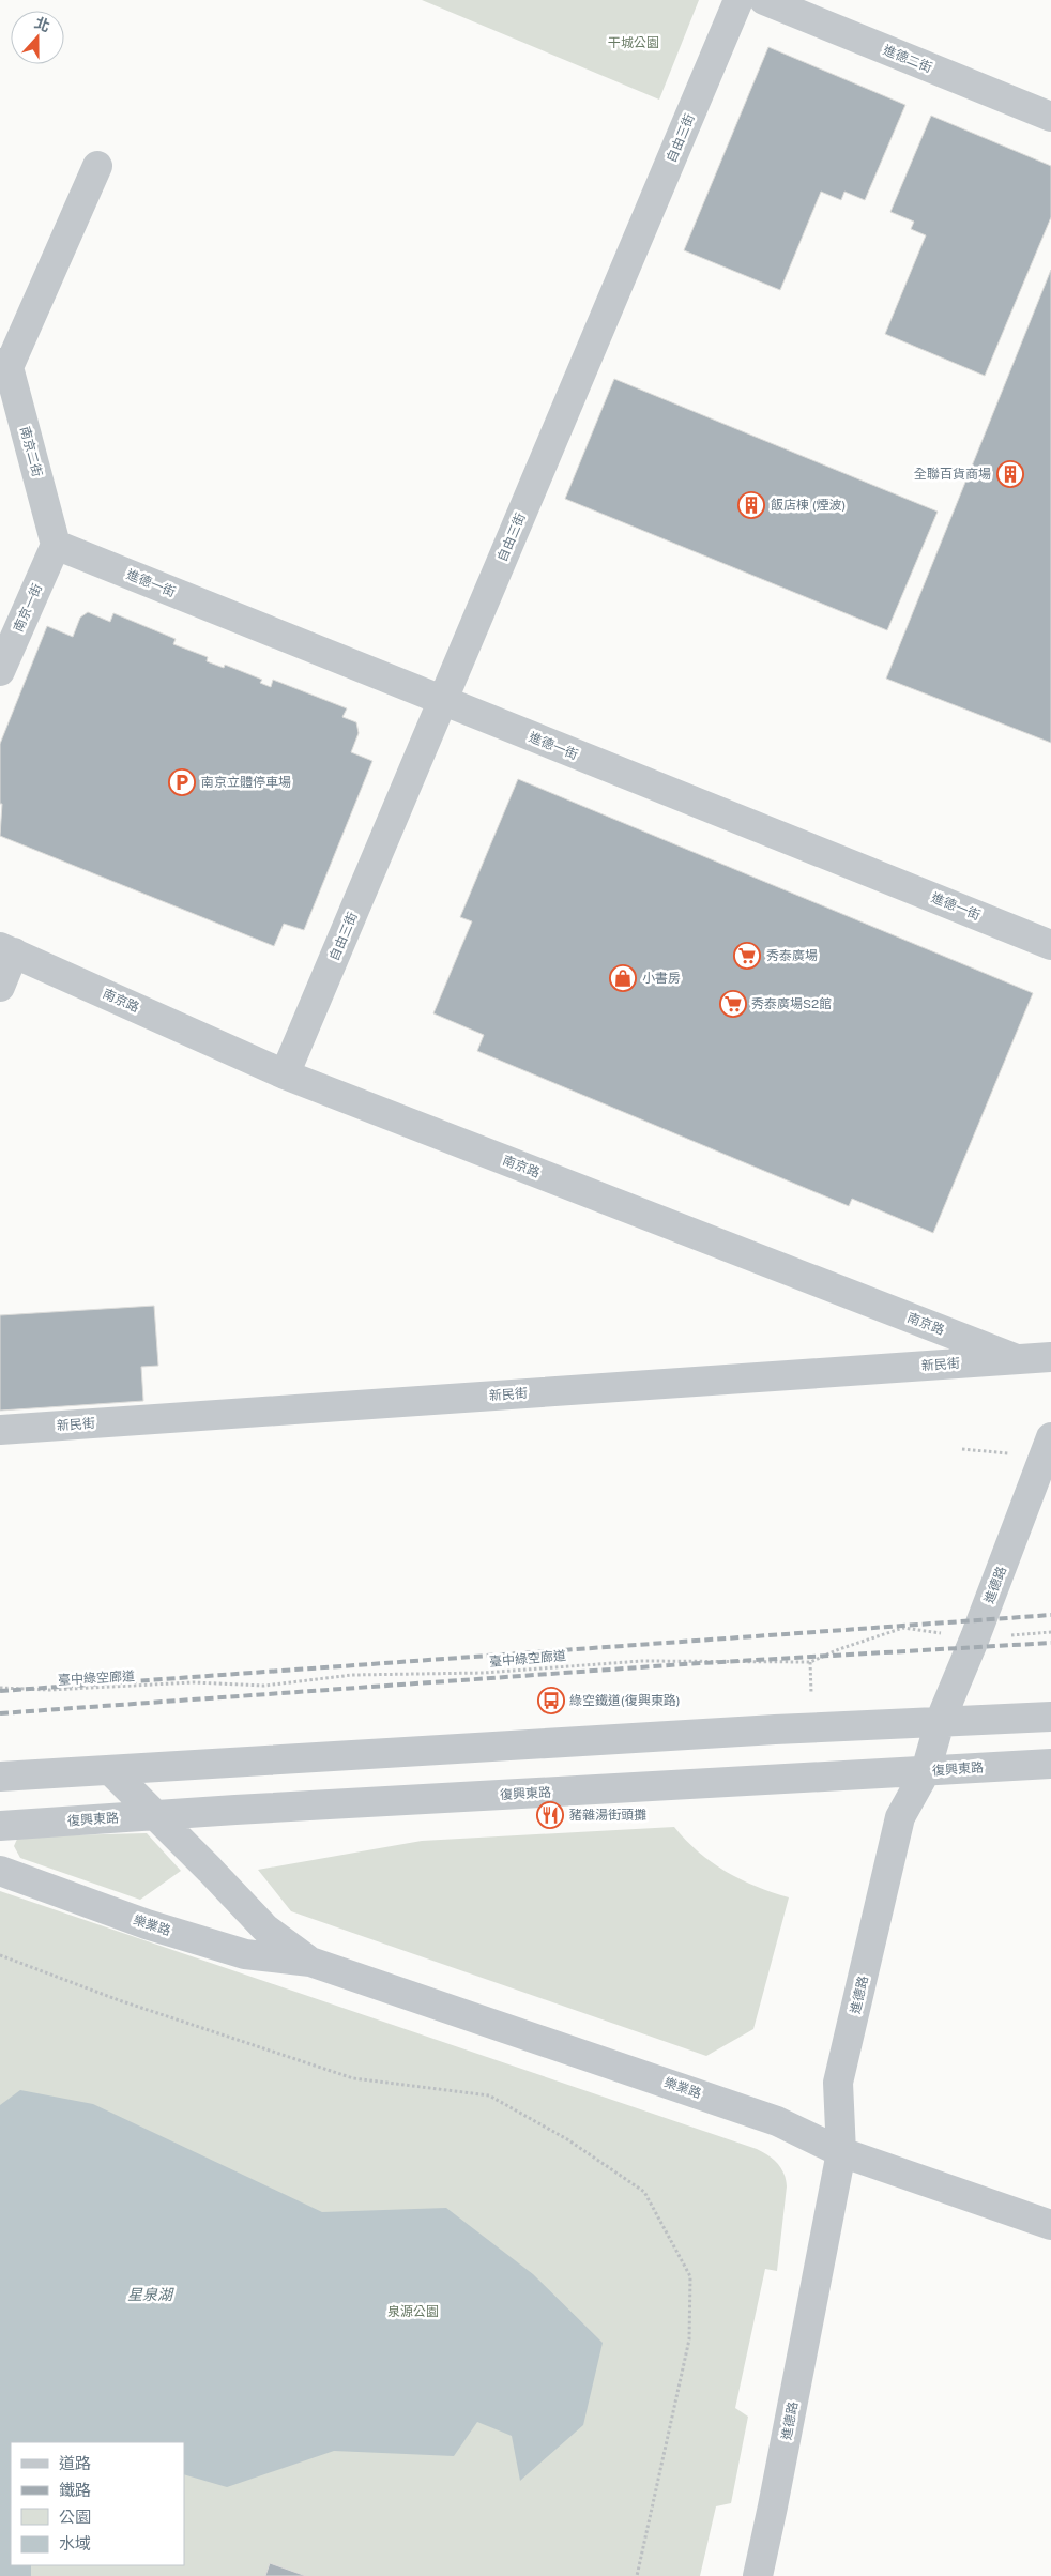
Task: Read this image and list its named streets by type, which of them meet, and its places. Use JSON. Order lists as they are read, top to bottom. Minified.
{"streets":{"street":["進德二街","自由三街","南京二街","進德一街","南京一街","南京路","新民街","進德路","復興東路","樂業路"],"path":["臺中綠空廊道"]},"crossings":[["自由三街","進德一街"],["自由三街","南京路"],["南京二街","進德一街"],["南京二街","南京一街"],["進德一街","南京一街"],["南京路","新民街"],["進德路","臺中綠空廊道"],["進德路","復興東路"],["進德路","樂業路"],["復興東路","樂業路"]],"water":["星泉湖"],"parks":["干城公園","泉源公園"],"places":{"building":["全聯百貨商場","飯店棟 (煙波)"],"parking":["南京立體停車場"],"supermarket":["秀泰廣場","秀泰廣場S2館"],"shop":["小書房"],"bus stop":["綠空鐵道(復興東路)"],"restaurant":["豬雜湯街頭攤"]},"legend":["道路","鐵路","公園","水域"],"north":"top"}
